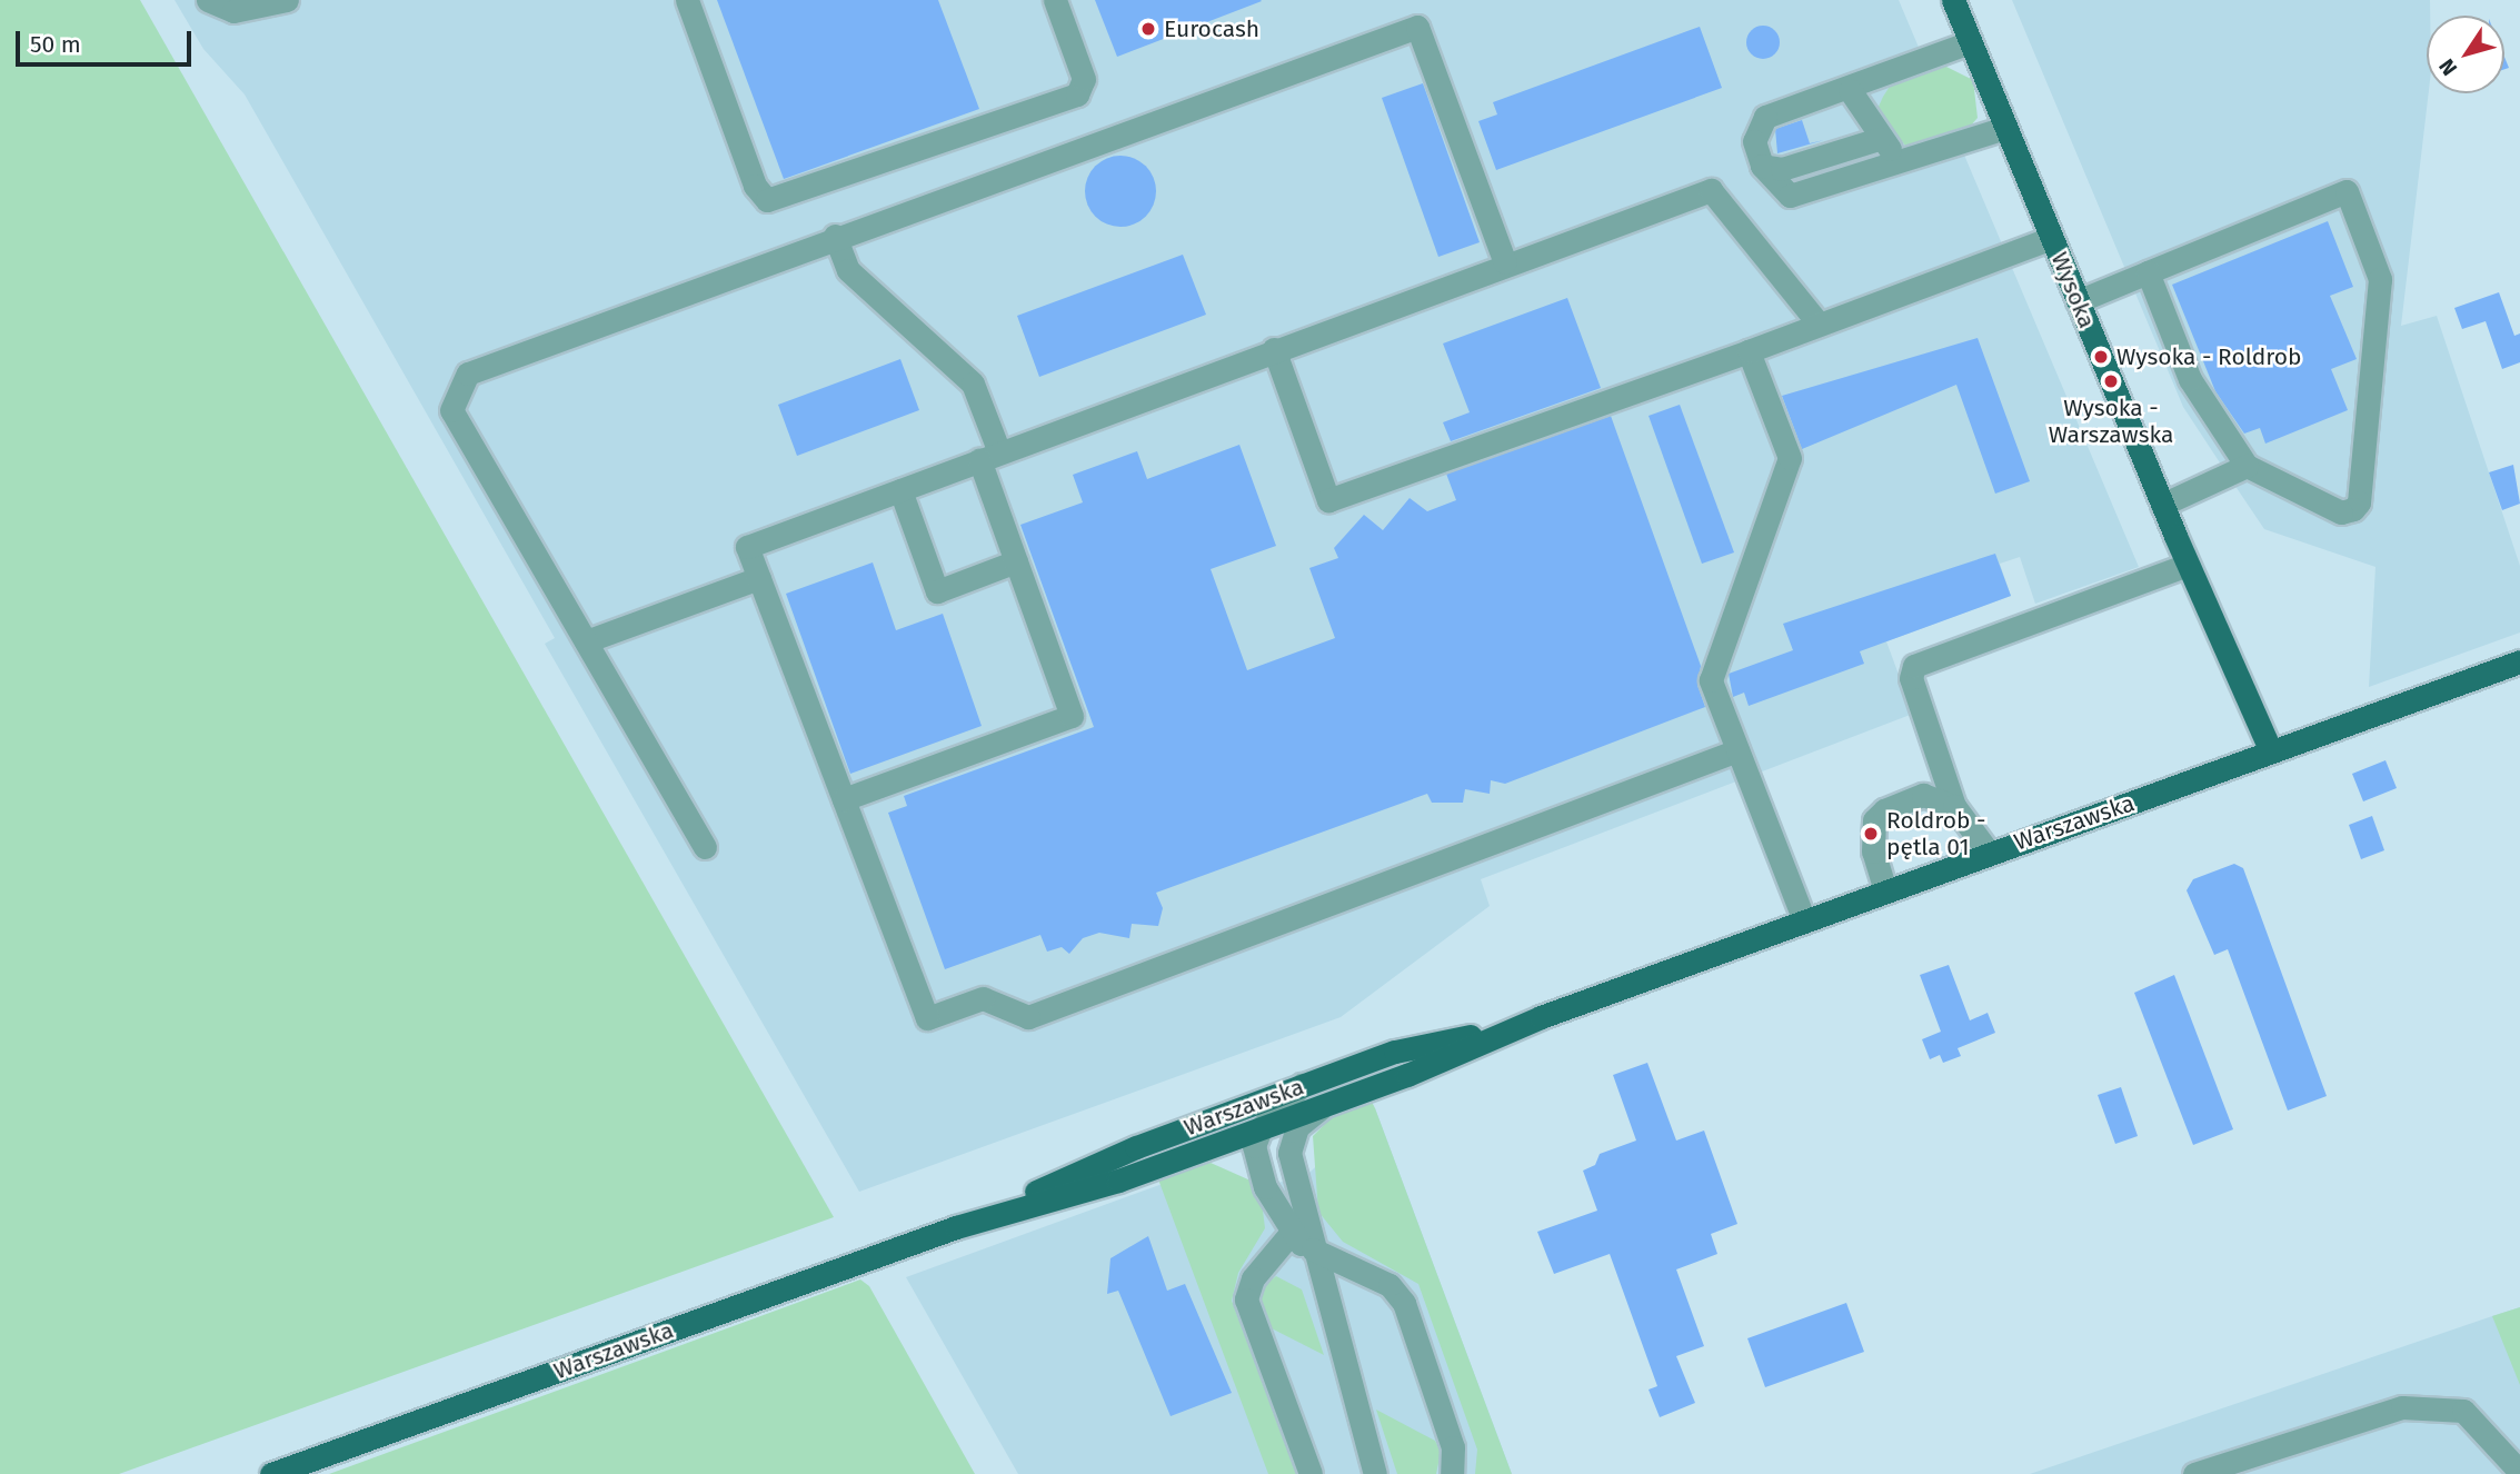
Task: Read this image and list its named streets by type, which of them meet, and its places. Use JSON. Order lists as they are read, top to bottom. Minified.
{"streets":{"main road":["Wysoka","Warszawska"]},"crossings":[["Wysoka","Warszawska"]],"places":["Eurocash","Wysoka - Roldrob","Wysoka - Warszawska","Roldrob - pętla 01"],"scale_bar":"50 m","north":"bottom left"}
